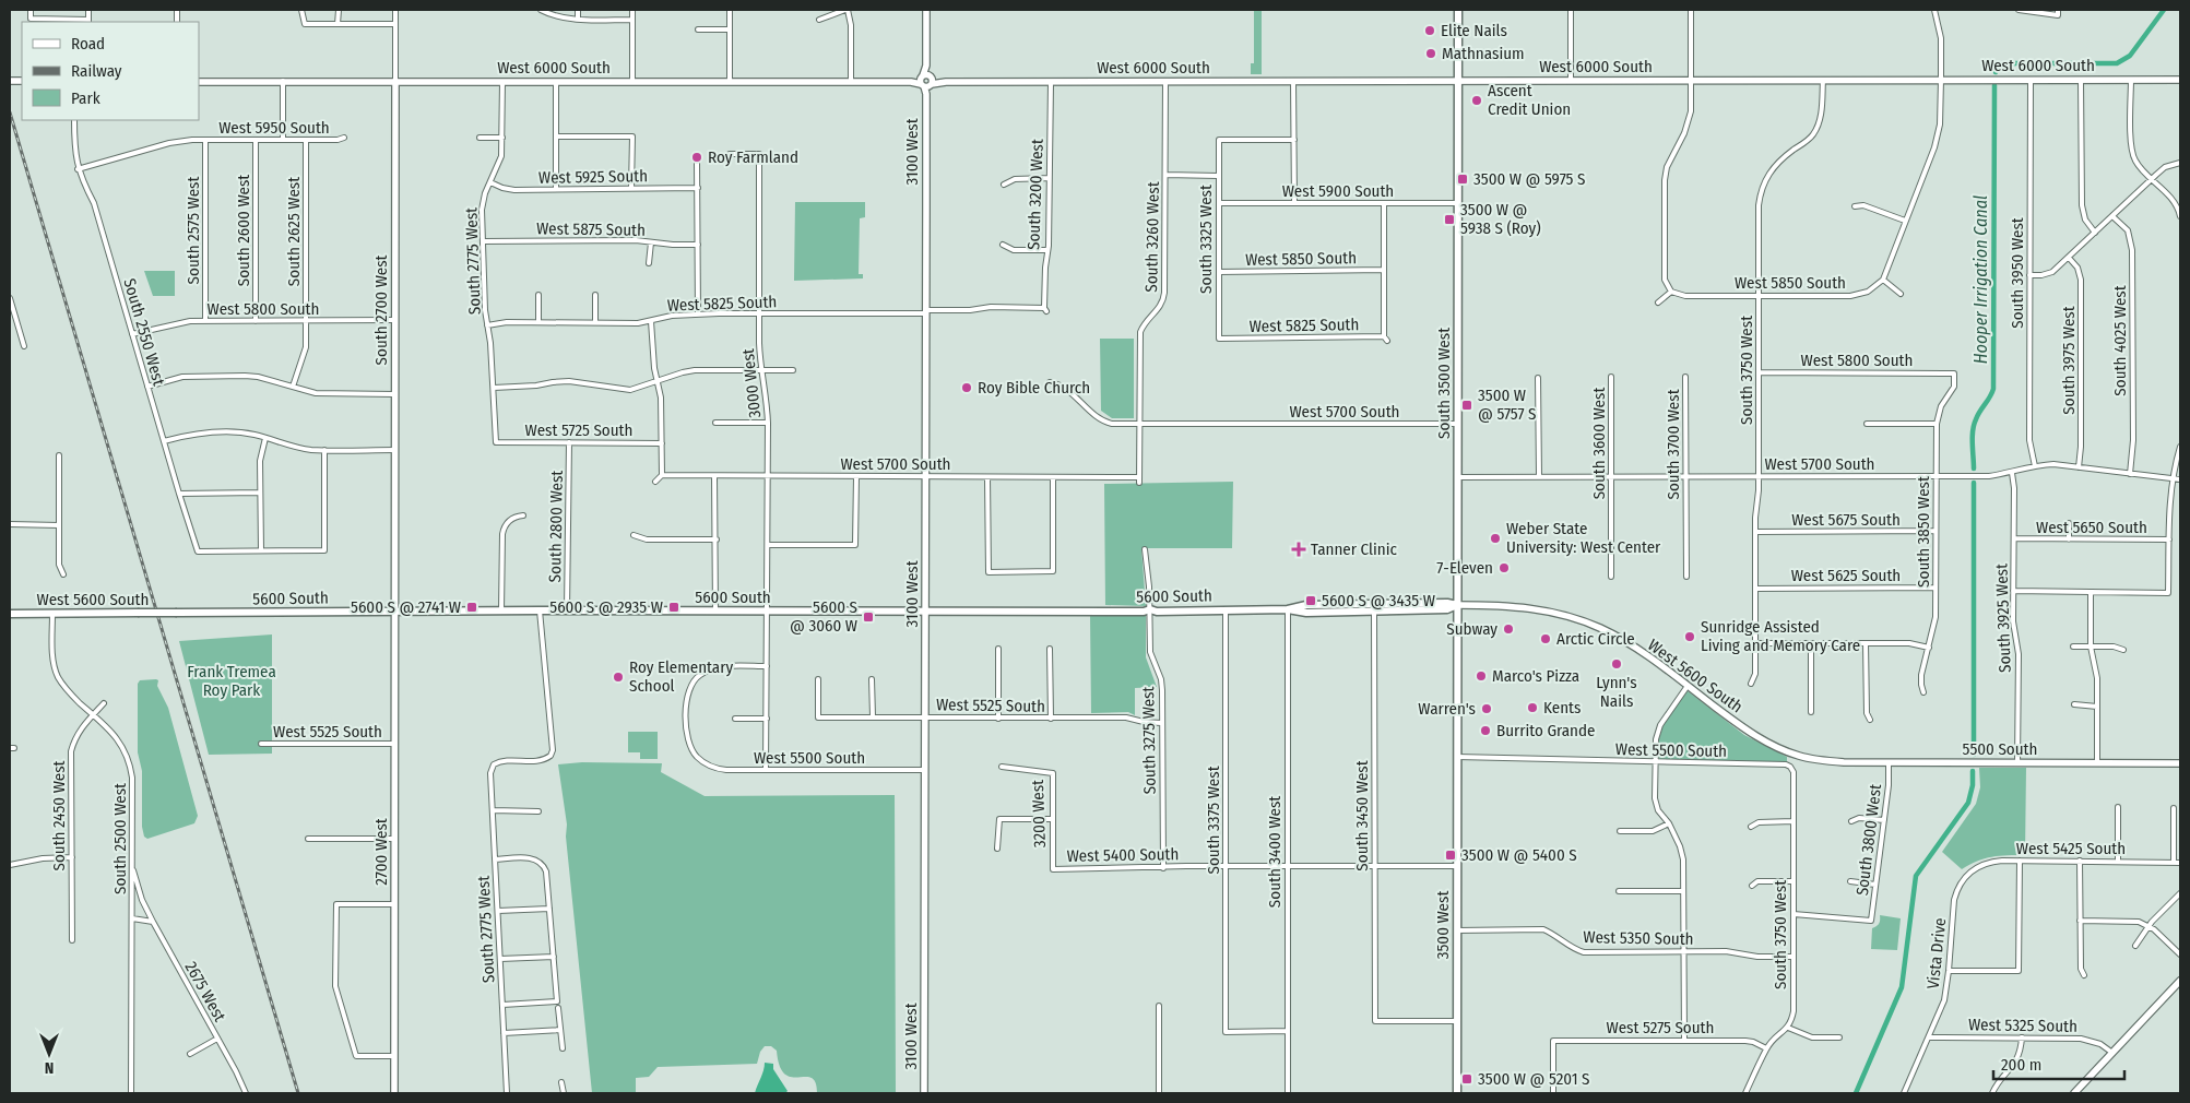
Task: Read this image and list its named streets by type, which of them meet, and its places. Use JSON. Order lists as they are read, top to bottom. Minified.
{"streets":{"main road":["South 3500 West","5600 South","West 5600 South","3500 West"],"street":["West 6000 South","West 5950 South","3100 West","West 5925 South","West 5900 South","South 3200 West","West 5875 South","South 2575 West","South 2600 West","South 2625 West","South 3260 West","South 3325 West","West 5850 South","South 2775 West","South 3950 West","West 5825 South","West 5800 South","South 2700 West","South 2550 West","South 4025 West","South 3975 West","South 3750 West","3000 West","West 5700 South","West 5725 South","South 3600 West","South 3700 West","West 5675 South","South 2800 West","West 5650 South","South 3850 West","West 5625 South","South 3925 West","West 5525 South","South 3275 West","5500 South","West 5500 South","3200 West","South 2450 West","South 3450 West","South 3375 West","South 2500 West","South 3800 West","West 5425 South","2700 West","South 3400 West","West 5400 South","West 5350 South","Vista Drive","2675 West","West 5325 South","West 5275 South"]},"crossings":[["West 6000 South","3100 West"],["West 6000 South","South 3200 West"],["West 6000 South","South 3260 West"],["West 6000 South","South 2775 West"],["West 6000 South","South 3950 West"],["West 6000 South","South 2700 West"],["West 6000 South","South 3750 West"],["West 6000 South","South 3500 West"],["West 5950 South","South 2575 West"],["West 5950 South","South 2600 West"],["West 5950 South","South 2625 West"],["West 5950 South","South 2550 West"],["3100 West","West 5825 South"],["3100 West","West 5700 South"],["3100 West","5600 South"],["3100 West","West 5525 South"],["3100 West","West 5500 South"],["West 5925 South","South 2775 West"],["West 5900 South","South 3325 West"],["West 5900 South","South 3500 West"],["South 3200 West","West 5825 South"],["West 5875 South","South 2775 West"],["South 2575 West","West 5800 South"],["South 2600 West","West 5800 South"],["South 2625 West","West 5800 South"],["South 3260 West","West 5700 South"],["South 3325 West","West 5850 South"],["South 3325 West","West 5825 South"],["West 5850 South","West 5825 South"],["West 5850 South","South 3750 West"],["South 2775 West","West 5825 South"],["South 2775 West","West 5725 South"],["South 2775 West","5600 South"],["South 3950 West","West 5700 South"],["West 5825 South","3000 West"],["West 5800 South","South 2700 West"],["West 5800 South","South 2550 West"],["West 5800 South","South 3750 West"],["West 5800 South","South 3850 West"],["South 2700 West","5600 South"],["South 2700 West","2700 West"],["South 4025 West","West 5700 South"],["South 3975 West","West 5700 South"],["South 3750 West","West 5700 South"],["South 3750 West","West 5675 South"],["South 3750 West","West 5625 South"],["South 3750 West","West 5500 South"],["South 3750 West","South 3800 West"],["South 3750 West","West 5350 South"],["3000 West","West 5700 South"],["3000 West","5600 South"],["3000 West","West 5500 South"],["South 3500 West","West 5700 South"],["South 3500 West","5600 South"],["South 3500 West","West 5600 South"],["South 3500 West","West 5500 South"],["South 3500 West","3500 West"],["West 5700 South","South 3600 West"],["West 5700 South","South 3700 West"],["West 5700 South","South 3850 West"],["West 5700 South","South 3925 West"],["West 5725 South","South 2800 West"],["West 5675 South","South 3850 West"],["South 2800 West","5600 South"],["West 5650 South","South 3925 West"],["South 3850 West","West 5625 South"],["5600 South","West 5600 South"],["5600 South","South 3275 West"],["5600 South","South 3450 West"],["5600 South","South 3375 West"],["5600 South","2700 West"],["5600 South","South 3400 West"],["West 5600 South","5500 South"],["West 5600 South","South 2500 West"],["South 3925 West","5500 South"],["West 5525 South","South 3275 West"],["West 5525 South","2700 West"],["South 3275 West","West 5400 South"],["5500 South","South 3800 West"],["West 5500 South","3500 West"],["3200 West","West 5400 South"],["South 2450 West","South 2500 West"],["South 3450 West","West 5400 South"],["South 3375 West","South 3400 West"],["South 3375 West","West 5400 South"],["South 2500 West","2675 West"],["West 5425 South","Vista Drive"],["South 3400 West","West 5400 South"],["West 5400 South","3500 West"],["3500 West","West 5350 South"],["Vista Drive","West 5325 South"]],"water":["Hooper Irrigation Canal"],"parks":["Frank Tremea Roy Park"],"places":{"other":["Elite Nails","Mathnasium","Ascent Credit Union","Roy Farmland","Roy Bible Church","Weber State University: West Center","7-Eleven","Subway","Sunridge Assisted Living and Memory Care","Arctic Circle","Lynn's Nails","Marco's Pizza","Roy Elementary School","Kents","Warren's","Burrito Grande"],"transit":["3500 W @ 5975 S","3500 W @ 5938 S (Roy)","3500 W @ 5757 S","5600 S @ 3435 W","5600 S @ 2741 W","5600 S @ 2935 W","5600 S @ 3060 W","3500 W @ 5400 S","3500 W @ 5201 S"],"health":["Tanner Clinic"]},"legend":["Road","Railway","Park"],"scale_bar":"200 m","north":"bottom"}
